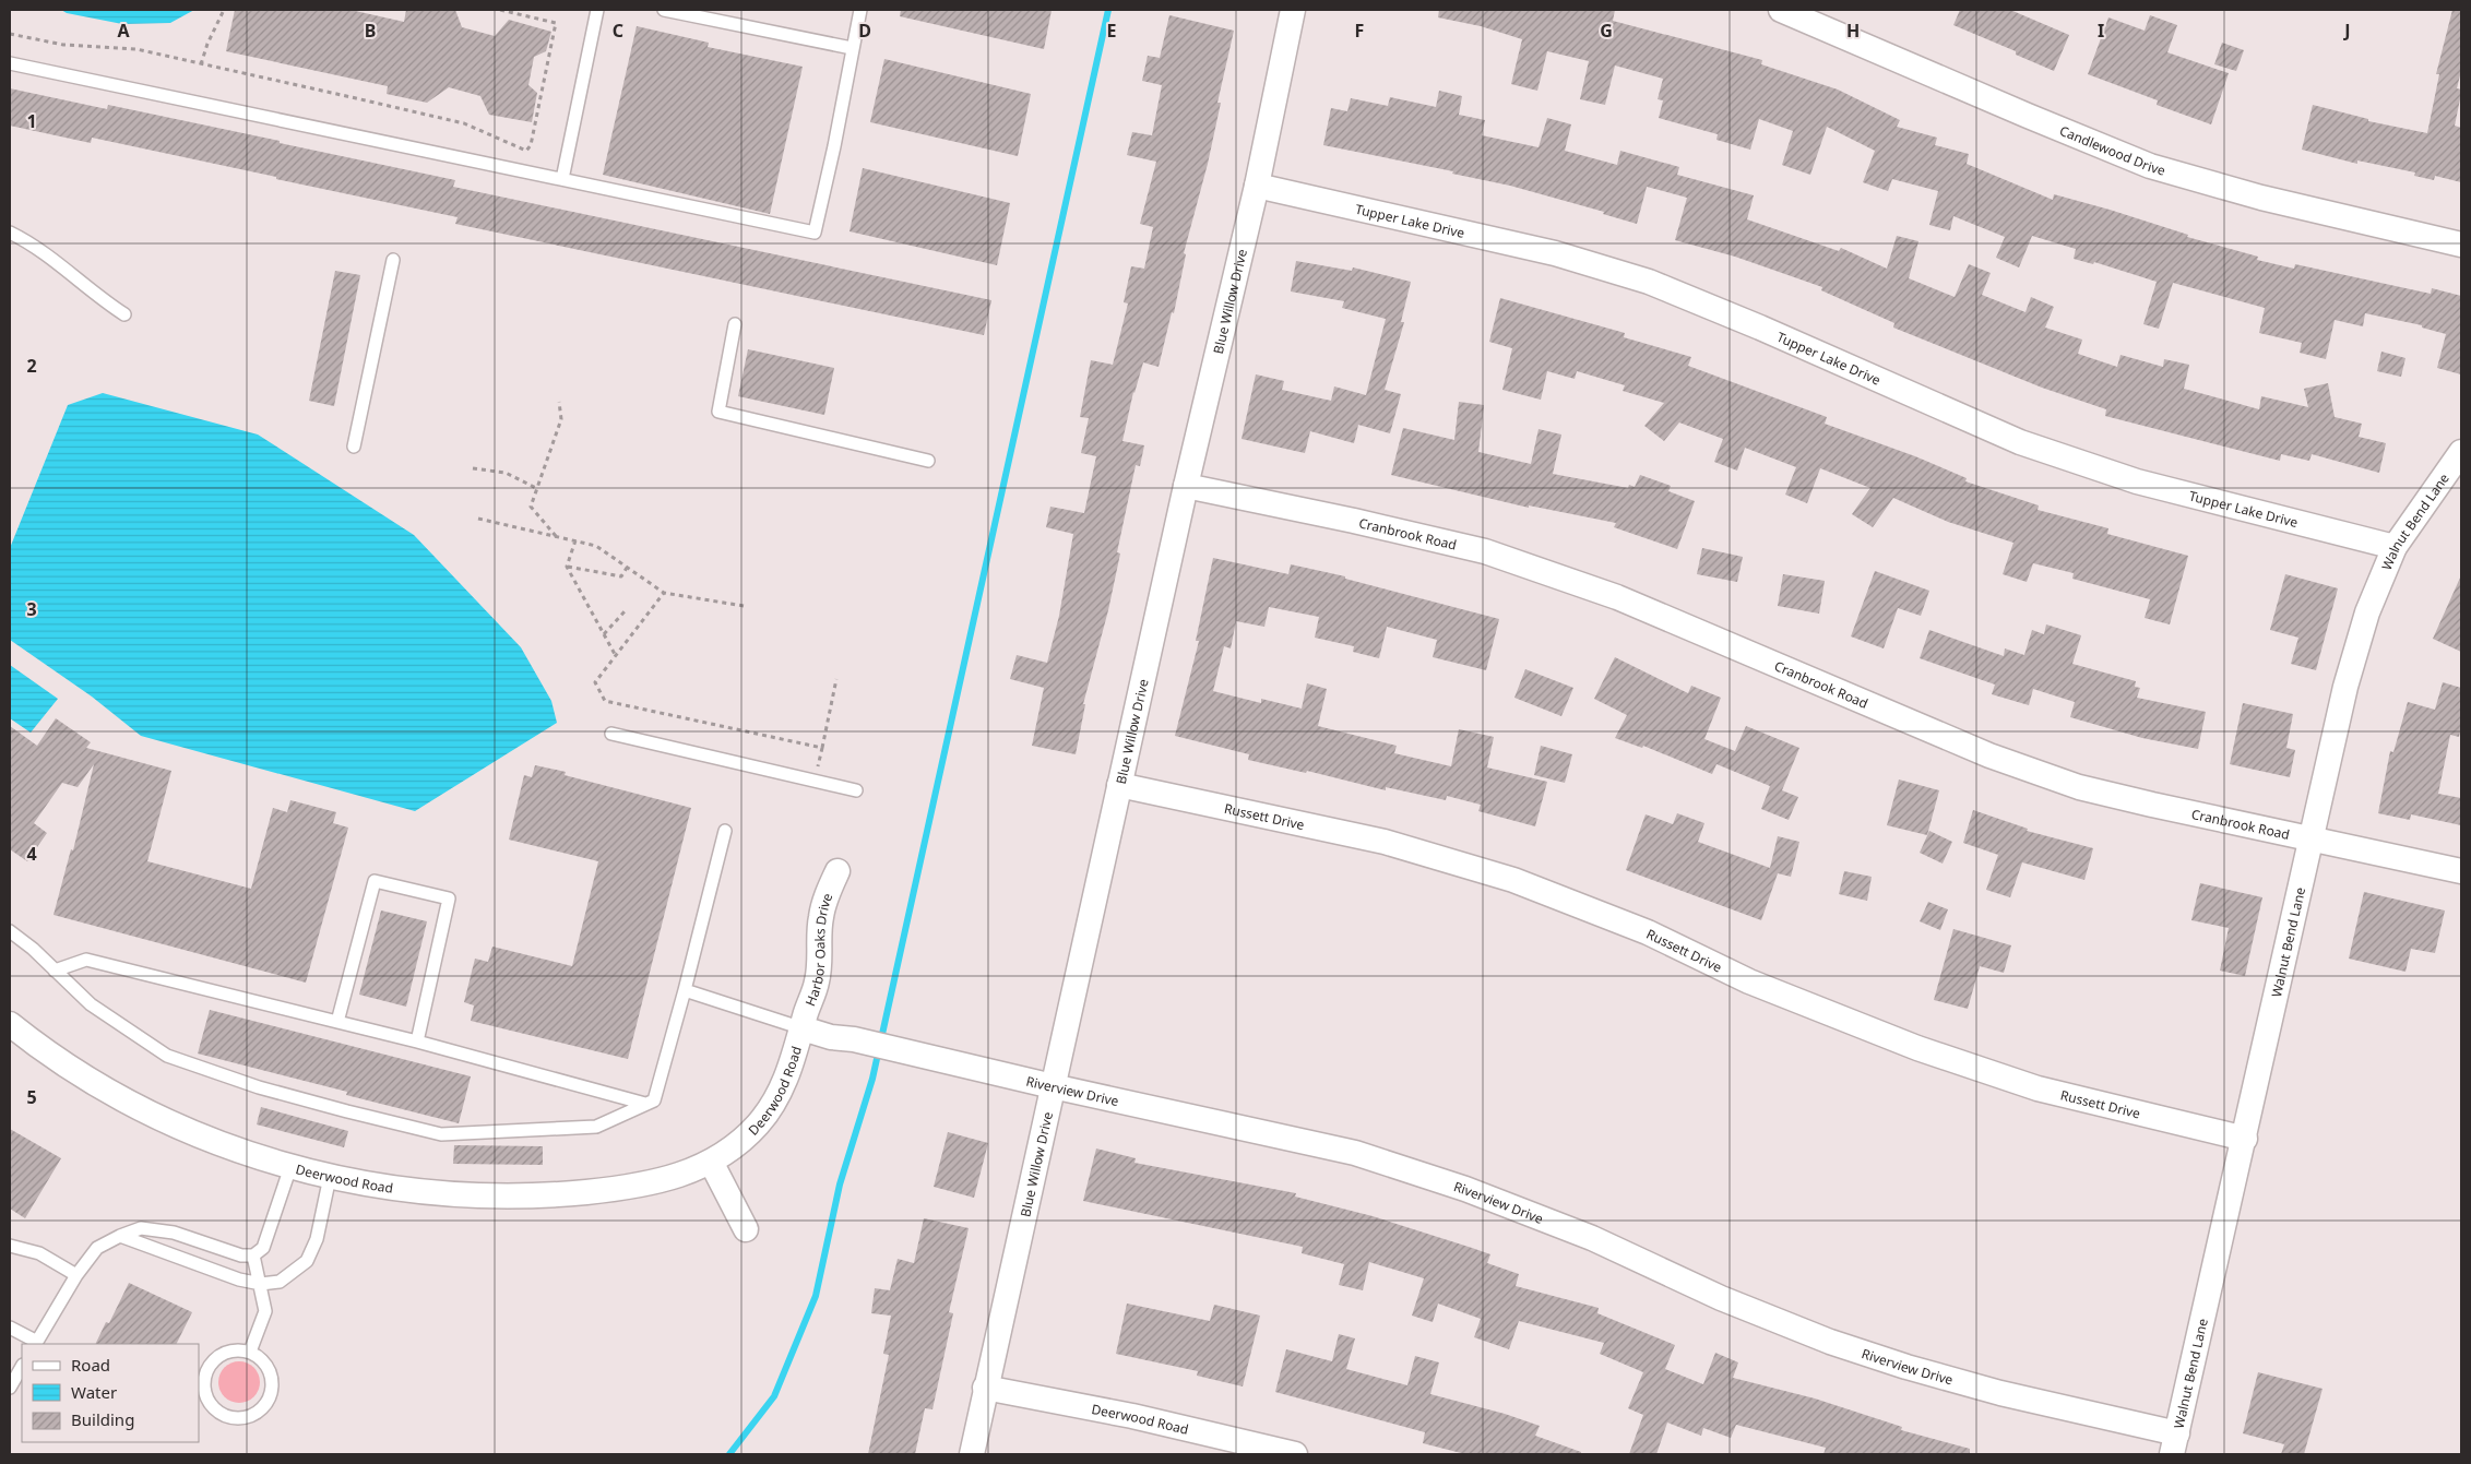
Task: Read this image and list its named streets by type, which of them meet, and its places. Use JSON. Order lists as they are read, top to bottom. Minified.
{"streets":{"street":["Candlewood Drive","Tupper Lake Drive","Blue Willow Drive","Walnut Bend Lane","Cranbrook Road","Russett Drive","Harbor Oaks Drive","Deerwood Road","Riverview Drive"]},"crossings":[["Tupper Lake Drive","Blue Willow Drive"],["Tupper Lake Drive","Walnut Bend Lane"],["Blue Willow Drive","Cranbrook Road"],["Blue Willow Drive","Russett Drive"],["Blue Willow Drive","Deerwood Road"],["Blue Willow Drive","Riverview Drive"],["Walnut Bend Lane","Cranbrook Road"],["Walnut Bend Lane","Russett Drive"],["Walnut Bend Lane","Riverview Drive"],["Harbor Oaks Drive","Deerwood Road"],["Harbor Oaks Drive","Riverview Drive"],["Deerwood Road","Riverview Drive"]],"legend":["Road","Water","Building"],"grid":{"columns":["A","B","C","D","E","F","G","H","I","J"],"rows":["1","2","3","4","5"]}}
